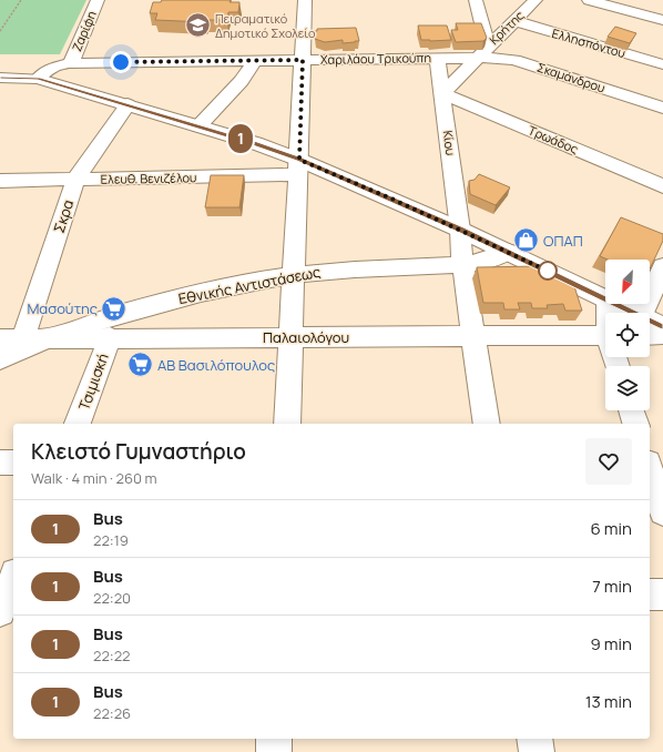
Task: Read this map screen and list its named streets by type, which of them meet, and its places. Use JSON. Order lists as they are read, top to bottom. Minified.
{"streets":{"street":["Κρήτης","Ζαρίφη","Ελλησπόντου","Χαριλάου Τρικούπη","Σκαμάνδρου","Τρωάδος","Κίου","Ελευθ. Βενιζέλου","Σκρα","Εθνικής Αντιστάσεως","Παλαιολόγου","Τσιμισκή"]},"crossings":[["Κρήτης","Ελλησπόντου"],["Κρήτης","Χαριλάου Τρικούπη"],["Κρήτης","Σκαμάνδρου"],["Κρήτης","Τρωάδος"],["Κρήτης","Κίου"],["Ζαρίφη","Χαριλάου Τρικούπη"],["Χαριλάου Τρικούπη","Σκαμάνδρου"],["Χαριλάου Τρικούπη","Κίου"],["Τρωάδος","Κίου"],["Κίου","Εθνικής Αντιστάσεως"],["Κίου","Παλαιολόγου"],["Ελευθ. Βενιζέλου","Σκρα"],["Σκρα","Εθνικής Αντιστάσεως"],["Σκρα","Παλαιολόγου"],["Εθνικής Αντιστάσεως","Παλαιολόγου"],["Παλαιολόγου","Τσιμισκή"]],"places":{"school or university":["Πειραματικό Δημοτικό Σχολείο"],"shop":["ΟΠΑΠ"],"supermarket":["Μασούτης","ΑΒ Βασιλόπουλος"]},"lines":["bus line 1"],"north":"bottom left","page":{"on_map":"1","heading":["Κλειστό Γυμναστήριο","Walk · 4 min · 260 m"],"list":[{"mark":"1","name":"Bus","note":"22:19","value":"6 min"},{"mark":"1","name":"Bus","note":"22:20","value":"7 min"},{"mark":"1","name":"Bus","note":"22:22","value":"9 min"},{"mark":"1","name":"Bus","note":"22:26","value":"13 min"}]}}
